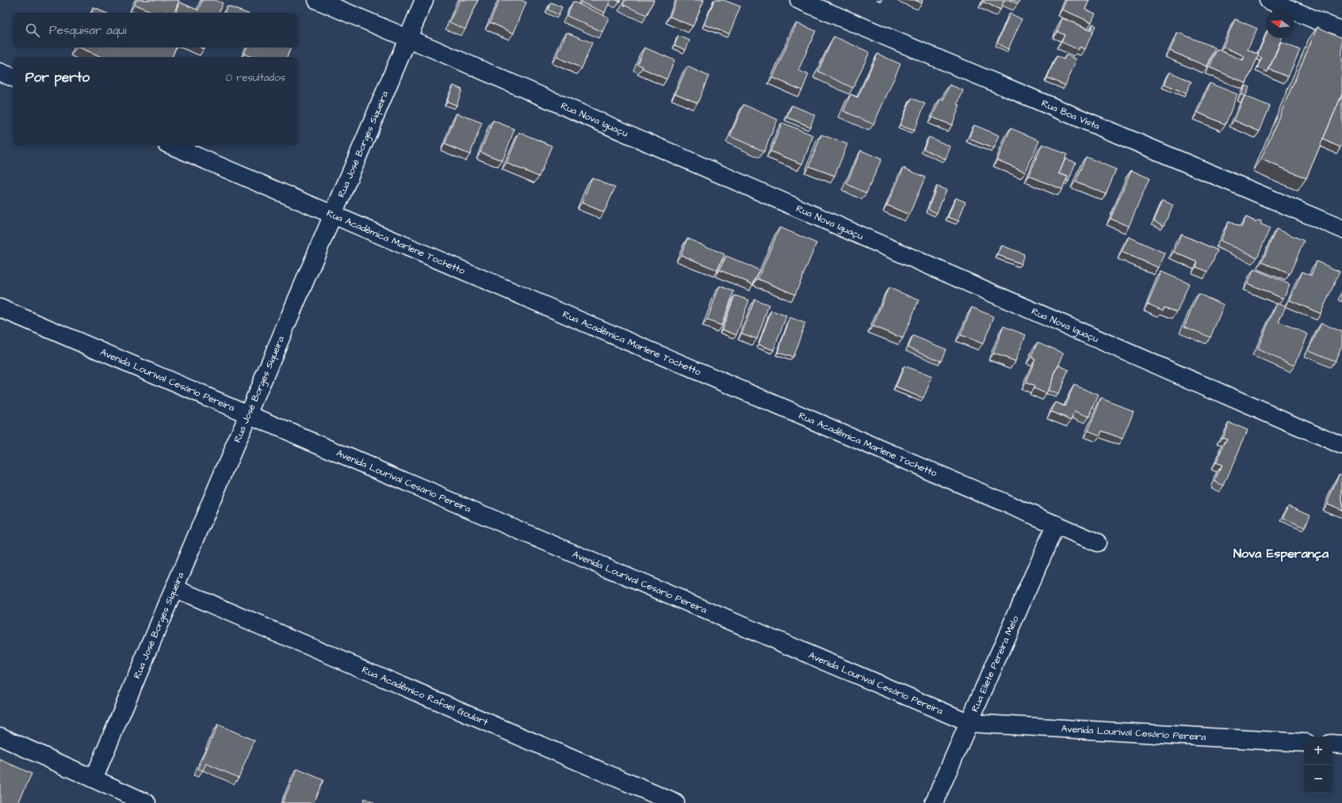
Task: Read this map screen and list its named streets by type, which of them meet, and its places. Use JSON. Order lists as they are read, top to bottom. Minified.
{"streets":{"street":["Rua Boa Vista","Rua Nova Iguaçu","Rua José Borges Siqueira","Rua Acadêmica Marlene Tochetto","Avenida Lourival Cesário Pereira","Rua Eliete Pereira Melo","Rua Acadêmico Rafael Goulart"]},"crossings":[["Rua Nova Iguaçu","Rua José Borges Siqueira"],["Rua José Borges Siqueira","Rua Acadêmica Marlene Tochetto"],["Rua José Borges Siqueira","Avenida Lourival Cesário Pereira"],["Rua José Borges Siqueira","Rua Acadêmico Rafael Goulart"],["Rua Acadêmica Marlene Tochetto","Rua Eliete Pereira Melo"],["Avenida Lourival Cesário Pereira","Rua Eliete Pereira Melo"]],"districts":["Nova Esperança"],"north":"left","page":{"search":"Pesquisar aqui","heading":["Por perto","0 resultados"],"map_buttons":["+","−"]}}
